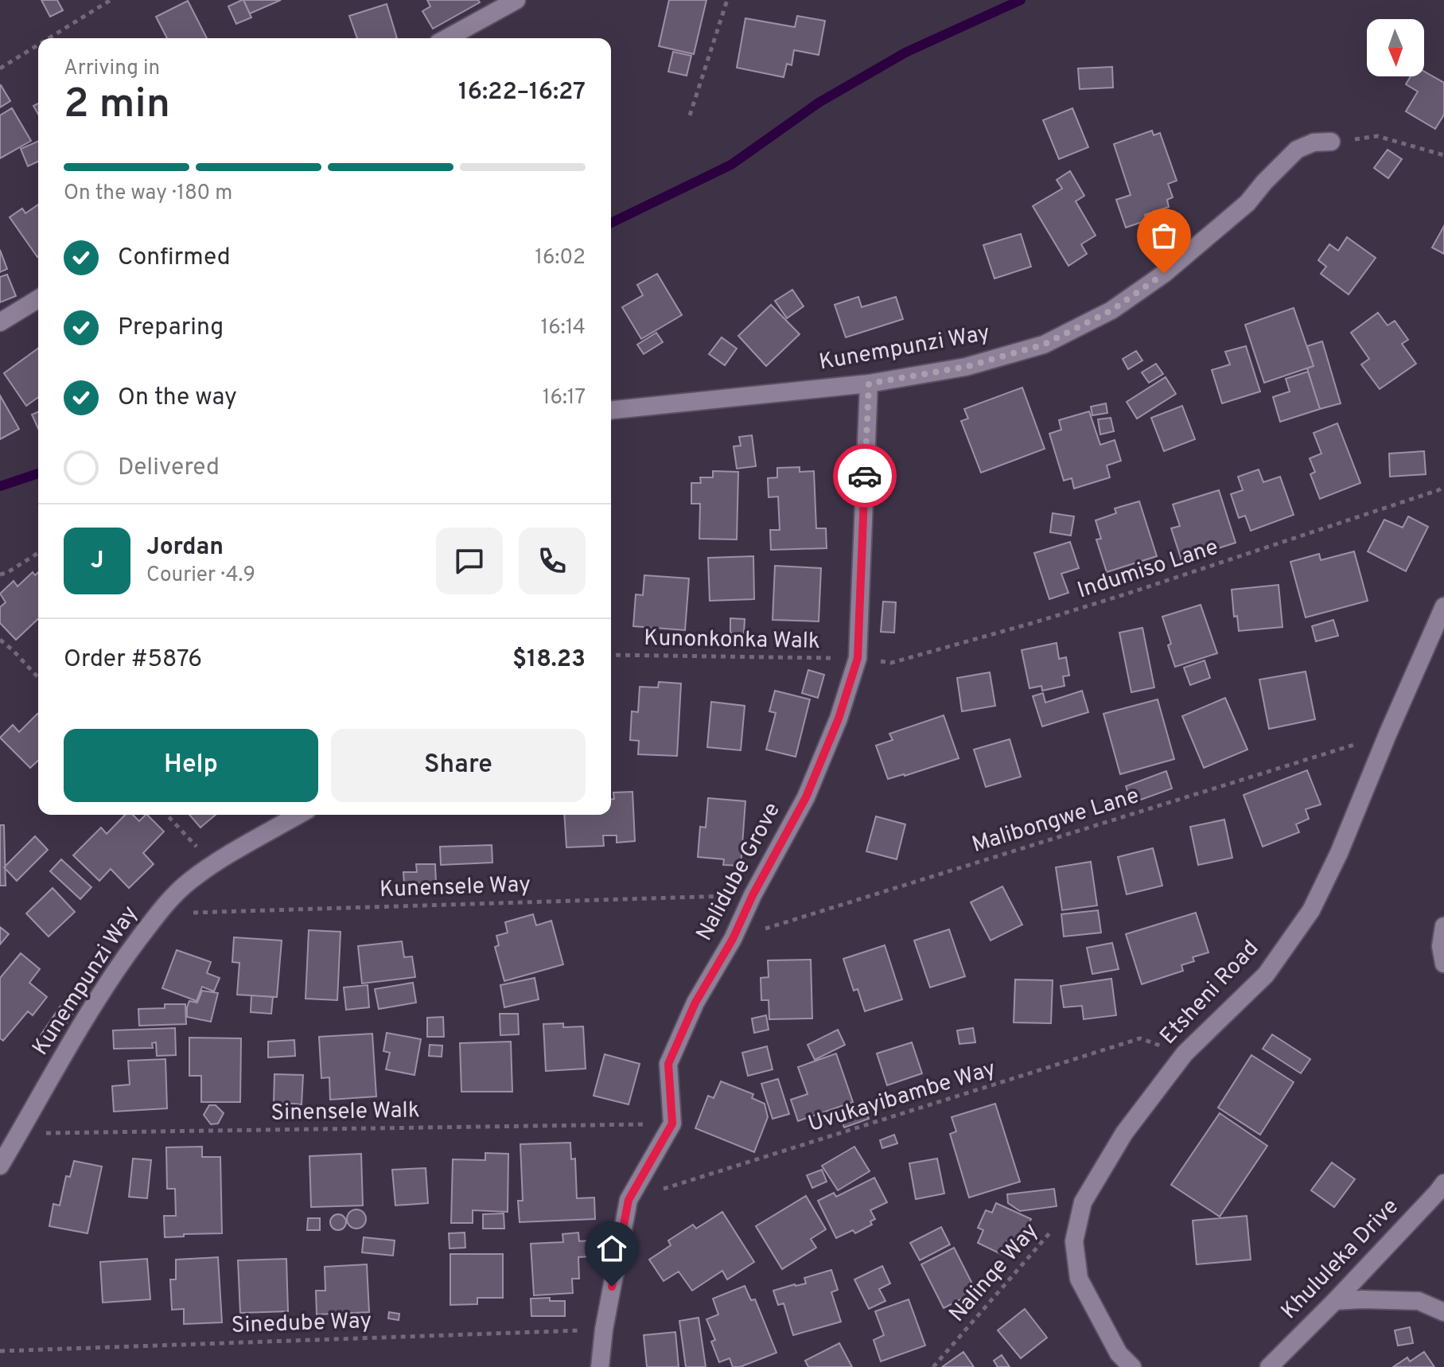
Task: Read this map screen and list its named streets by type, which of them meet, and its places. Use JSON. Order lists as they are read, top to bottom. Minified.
{"streets":{"street":["Kunempunzi Way","Nalidube Grove","Etsheni Road","Khululeka Drive"],"path":["Indumiso Lane","Kunonkonka Walk","Malibongwe Lane","Kunensele Way","Uvukayibambe Way","Sinensele Walk","Nalinqe Way","Sinedube Way"]},"crossings":[["Kunempunzi Way","Nalidube Grove"],["Kunempunzi Way","Kunensele Way"],["Kunempunzi Way","Sinensele Walk"],["Indumiso Lane","Kunonkonka Walk"],["Indumiso Lane","Nalidube Grove"],["Kunonkonka Walk","Nalidube Grove"],["Malibongwe Lane","Nalidube Grove"],["Malibongwe Lane","Etsheni Road"],["Nalidube Grove","Kunensele Way"],["Nalidube Grove","Sinensele Walk"],["Etsheni Road","Uvukayibambe Way"]],"north":"bottom","page":{"heading":["2 min","Arriving in","16:22–16:27"],"panel":["Jordan","Courier · 4.9","Order #5876","$18.23"],"bar":"On the way · 180 m","list":[["Confirmed","16:02"],["Preparing","16:14"],["On the way","16:17"],"Delivered"],"round":"J","buttons":["Help","Share"]}}
